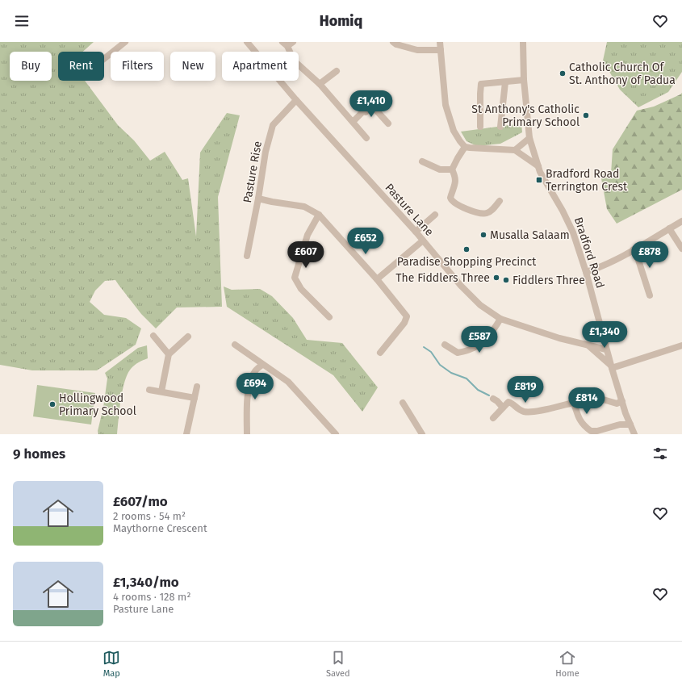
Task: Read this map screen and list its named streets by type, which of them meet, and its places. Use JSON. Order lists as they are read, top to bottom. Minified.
{"streets":{"street":["Pasture Rise","Pasture Lane","Bradford Road"]},"crossings":[["Pasture Rise","Pasture Lane"],["Pasture Lane","Bradford Road"]],"places":{"other":["Catholic Church Of St. Anthony of Padua","St Anthony's Catholic Primary School","Musalla Salaam","Paradise Shopping Precinct","The Fiddlers Three","Fiddlers Three","Hollingwood Primary School"],"transit":["Bradford Road Terrington Crest"]},"page":{"header":"Homiq","chip":["Buy","Rent","Filters","New","Apartment"],"price":["£1,410","£652","£607","£878","£1,340","£587","£694","£819","£814"],"heading":"9 homes","list":[{"name":"£607/mo","note":"2 rooms · 54 m² · Maythorne Crescent"},{"name":"£1,340/mo","note":"4 rooms · 128 m² · Pasture Lane"}],"tabs":["Map","Saved","Home"]}}
